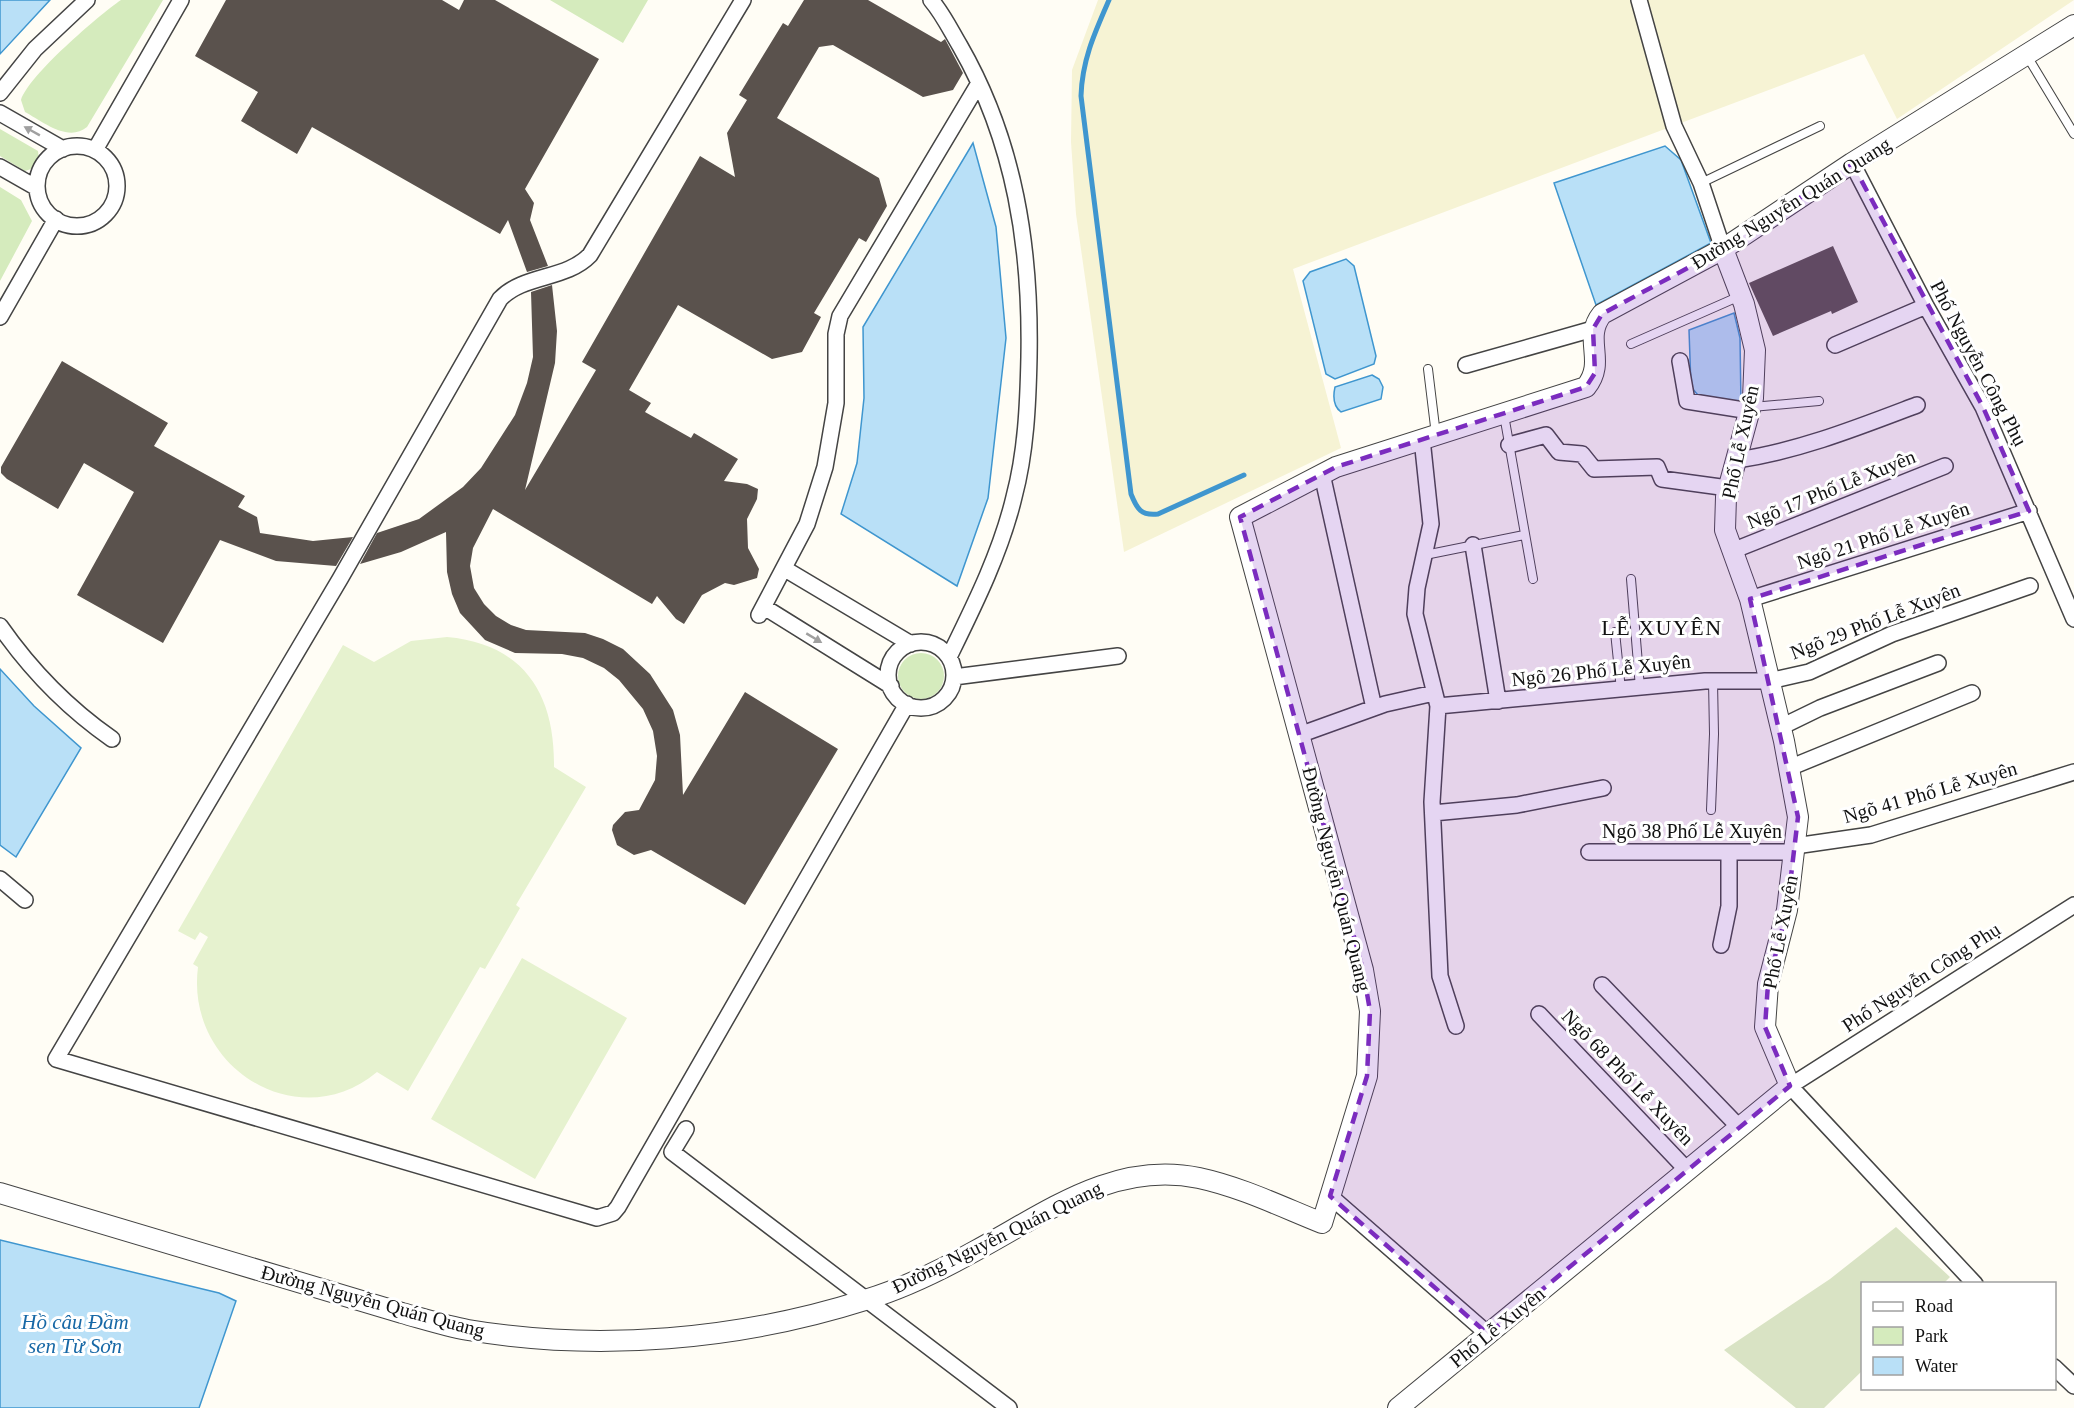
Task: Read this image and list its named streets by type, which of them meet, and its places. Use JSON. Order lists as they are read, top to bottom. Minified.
{"streets":{"street":["Đường Nguyễn Quán Quang","Phố Nguyễn Công Phụ","Phố Lễ Xuyên","Ngõ 17 Phố Lễ Xuyên","Ngõ 21 Phố Lễ Xuyên","Ngõ 29 Phố Lễ Xuyên","Ngõ 26 Phố Lễ Xuyên","Ngõ 41 Phố Lễ Xuyên","Ngõ 38 Phố Lễ Xuyên","Ngõ 68 Phố Lễ Xuyên"]},"crossings":[["Đường Nguyễn Quán Quang","Phố Nguyễn Công Phụ"],["Đường Nguyễn Quán Quang","Phố Lễ Xuyên"],["Đường Nguyễn Quán Quang","Ngõ 26 Phố Lễ Xuyên"],["Phố Nguyễn Công Phụ","Phố Lễ Xuyên"],["Phố Nguyễn Công Phụ","Ngõ 21 Phố Lễ Xuyên"],["Phố Lễ Xuyên","Ngõ 17 Phố Lễ Xuyên"],["Phố Lễ Xuyên","Ngõ 21 Phố Lễ Xuyên"],["Phố Lễ Xuyên","Ngõ 29 Phố Lễ Xuyên"],["Phố Lễ Xuyên","Ngõ 26 Phố Lễ Xuyên"],["Phố Lễ Xuyên","Ngõ 41 Phố Lễ Xuyên"],["Phố Lễ Xuyên","Ngõ 38 Phố Lễ Xuyên"],["Phố Lễ Xuyên","Ngõ 68 Phố Lễ Xuyên"],["Ngõ 29 Phố Lễ Xuyên","Ngõ 26 Phố Lễ Xuyên"],["Ngõ 41 Phố Lễ Xuyên","Ngõ 38 Phố Lễ Xuyên"]],"districts":["LỄ XUYÊN"],"water":["Hồ câu Đầm sen Từ Sơn"],"legend":["Road","Park","Water"]}
